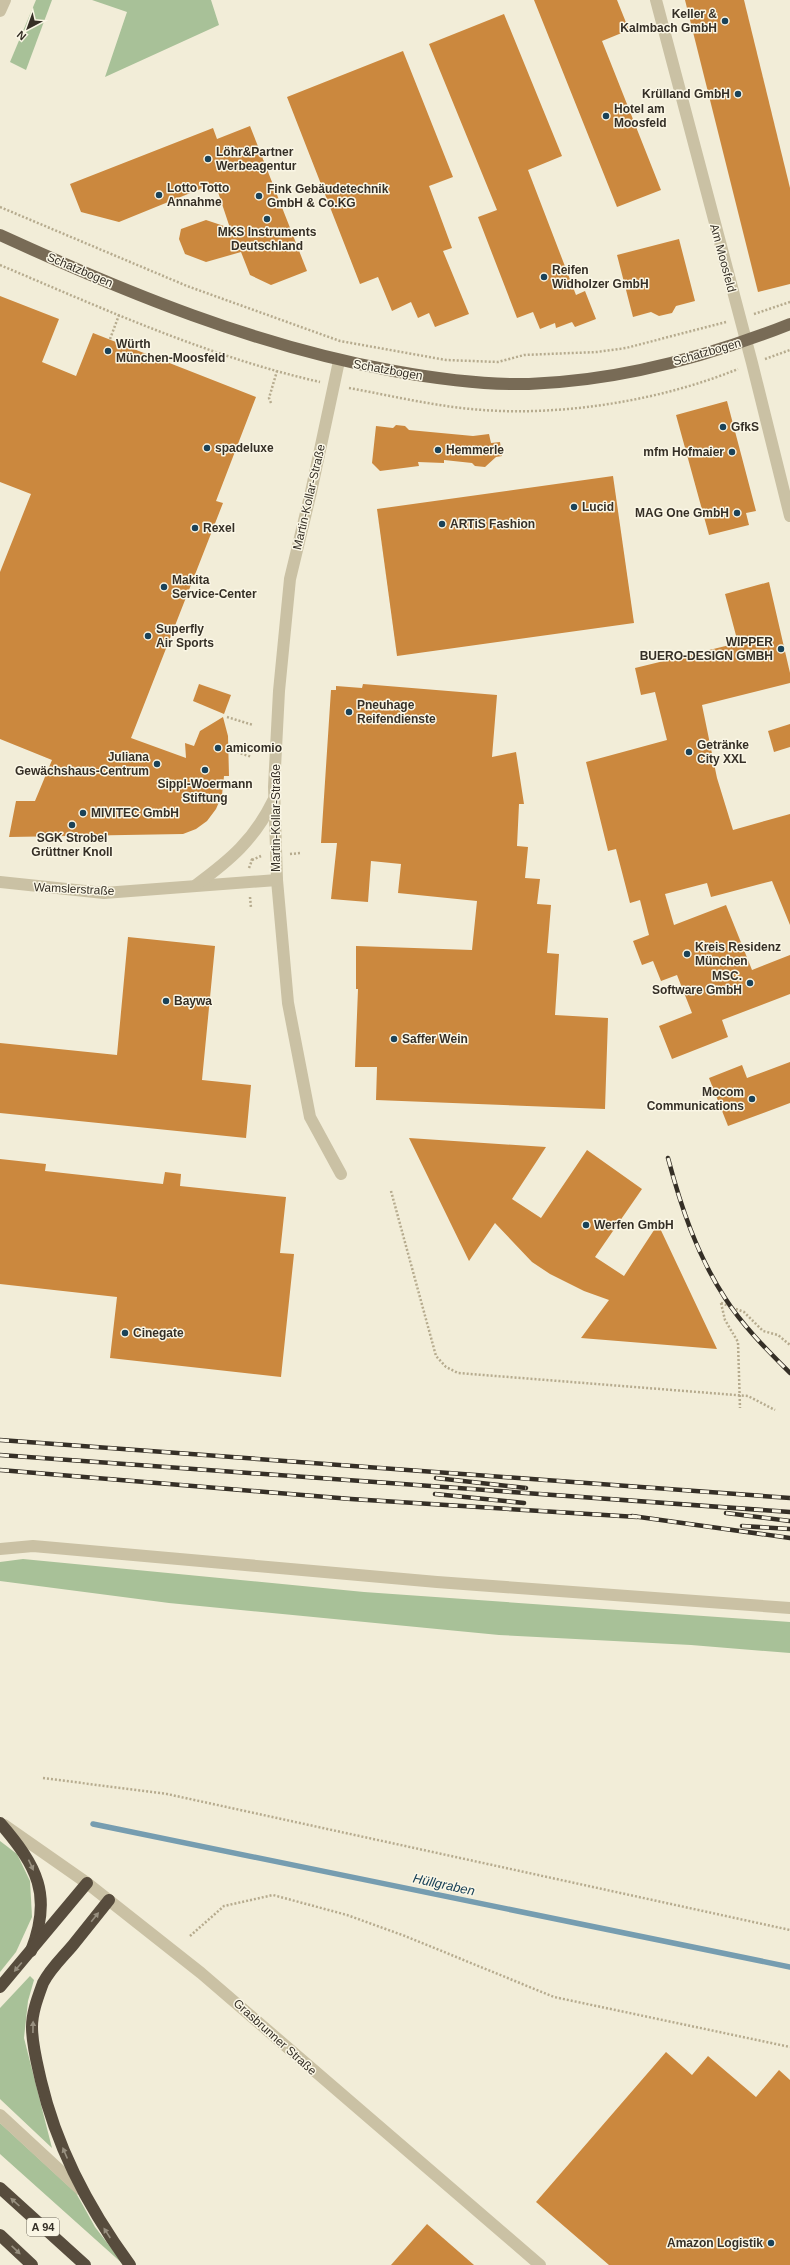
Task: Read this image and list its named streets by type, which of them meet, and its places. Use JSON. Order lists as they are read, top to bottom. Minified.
{"streets":{"highway":["A 94"],"main road":["Schatzbogen"],"street":["Am Moosfeld","Martin-Kollar-Straße","Wamslerstraße","Grasbrunner Straße"]},"crossings":[["Am Moosfeld","Schatzbogen"],["Schatzbogen","Martin-Kollar-Straße"],["Martin-Kollar-Straße","Wamslerstraße"]],"water":["Hüllgraben"],"places":["Keller & Kalmbach GmbH","Krülland GmbH","Hotel am Moosfeld","Löhr&Partner Werbeagentur","Lotto Totto Annahme","Fink Gebäudetechnik GmbH & Co.KG","MKS Instruments Deutschland","Reifen Widholzer GmbH","Würth München-Moosfeld","GfkS","spadeluxe","Hemmerle","mfm Hofmaier","Lucid","MAG One GmbH","ARTiS Fashion","Rexel","Makita Service-Center","Superfly Air Sports","WIPPER BUERO-DESIGN GMBH","Pneuhage Reifendienste","amicomio","Getränke City XXL","Juliana Gewächshaus-Centrum","Sippl-Woermann Stiftung","MIVITEC GmbH","SGK Strobel Grüttner Knoll","Kreis Residenz München","MSC. Software GmbH","Baywa","Saffer Wein","Mocom Communications","Werfen GmbH","Cinegate","Amazon Logistik"],"north":"bottom left"}
